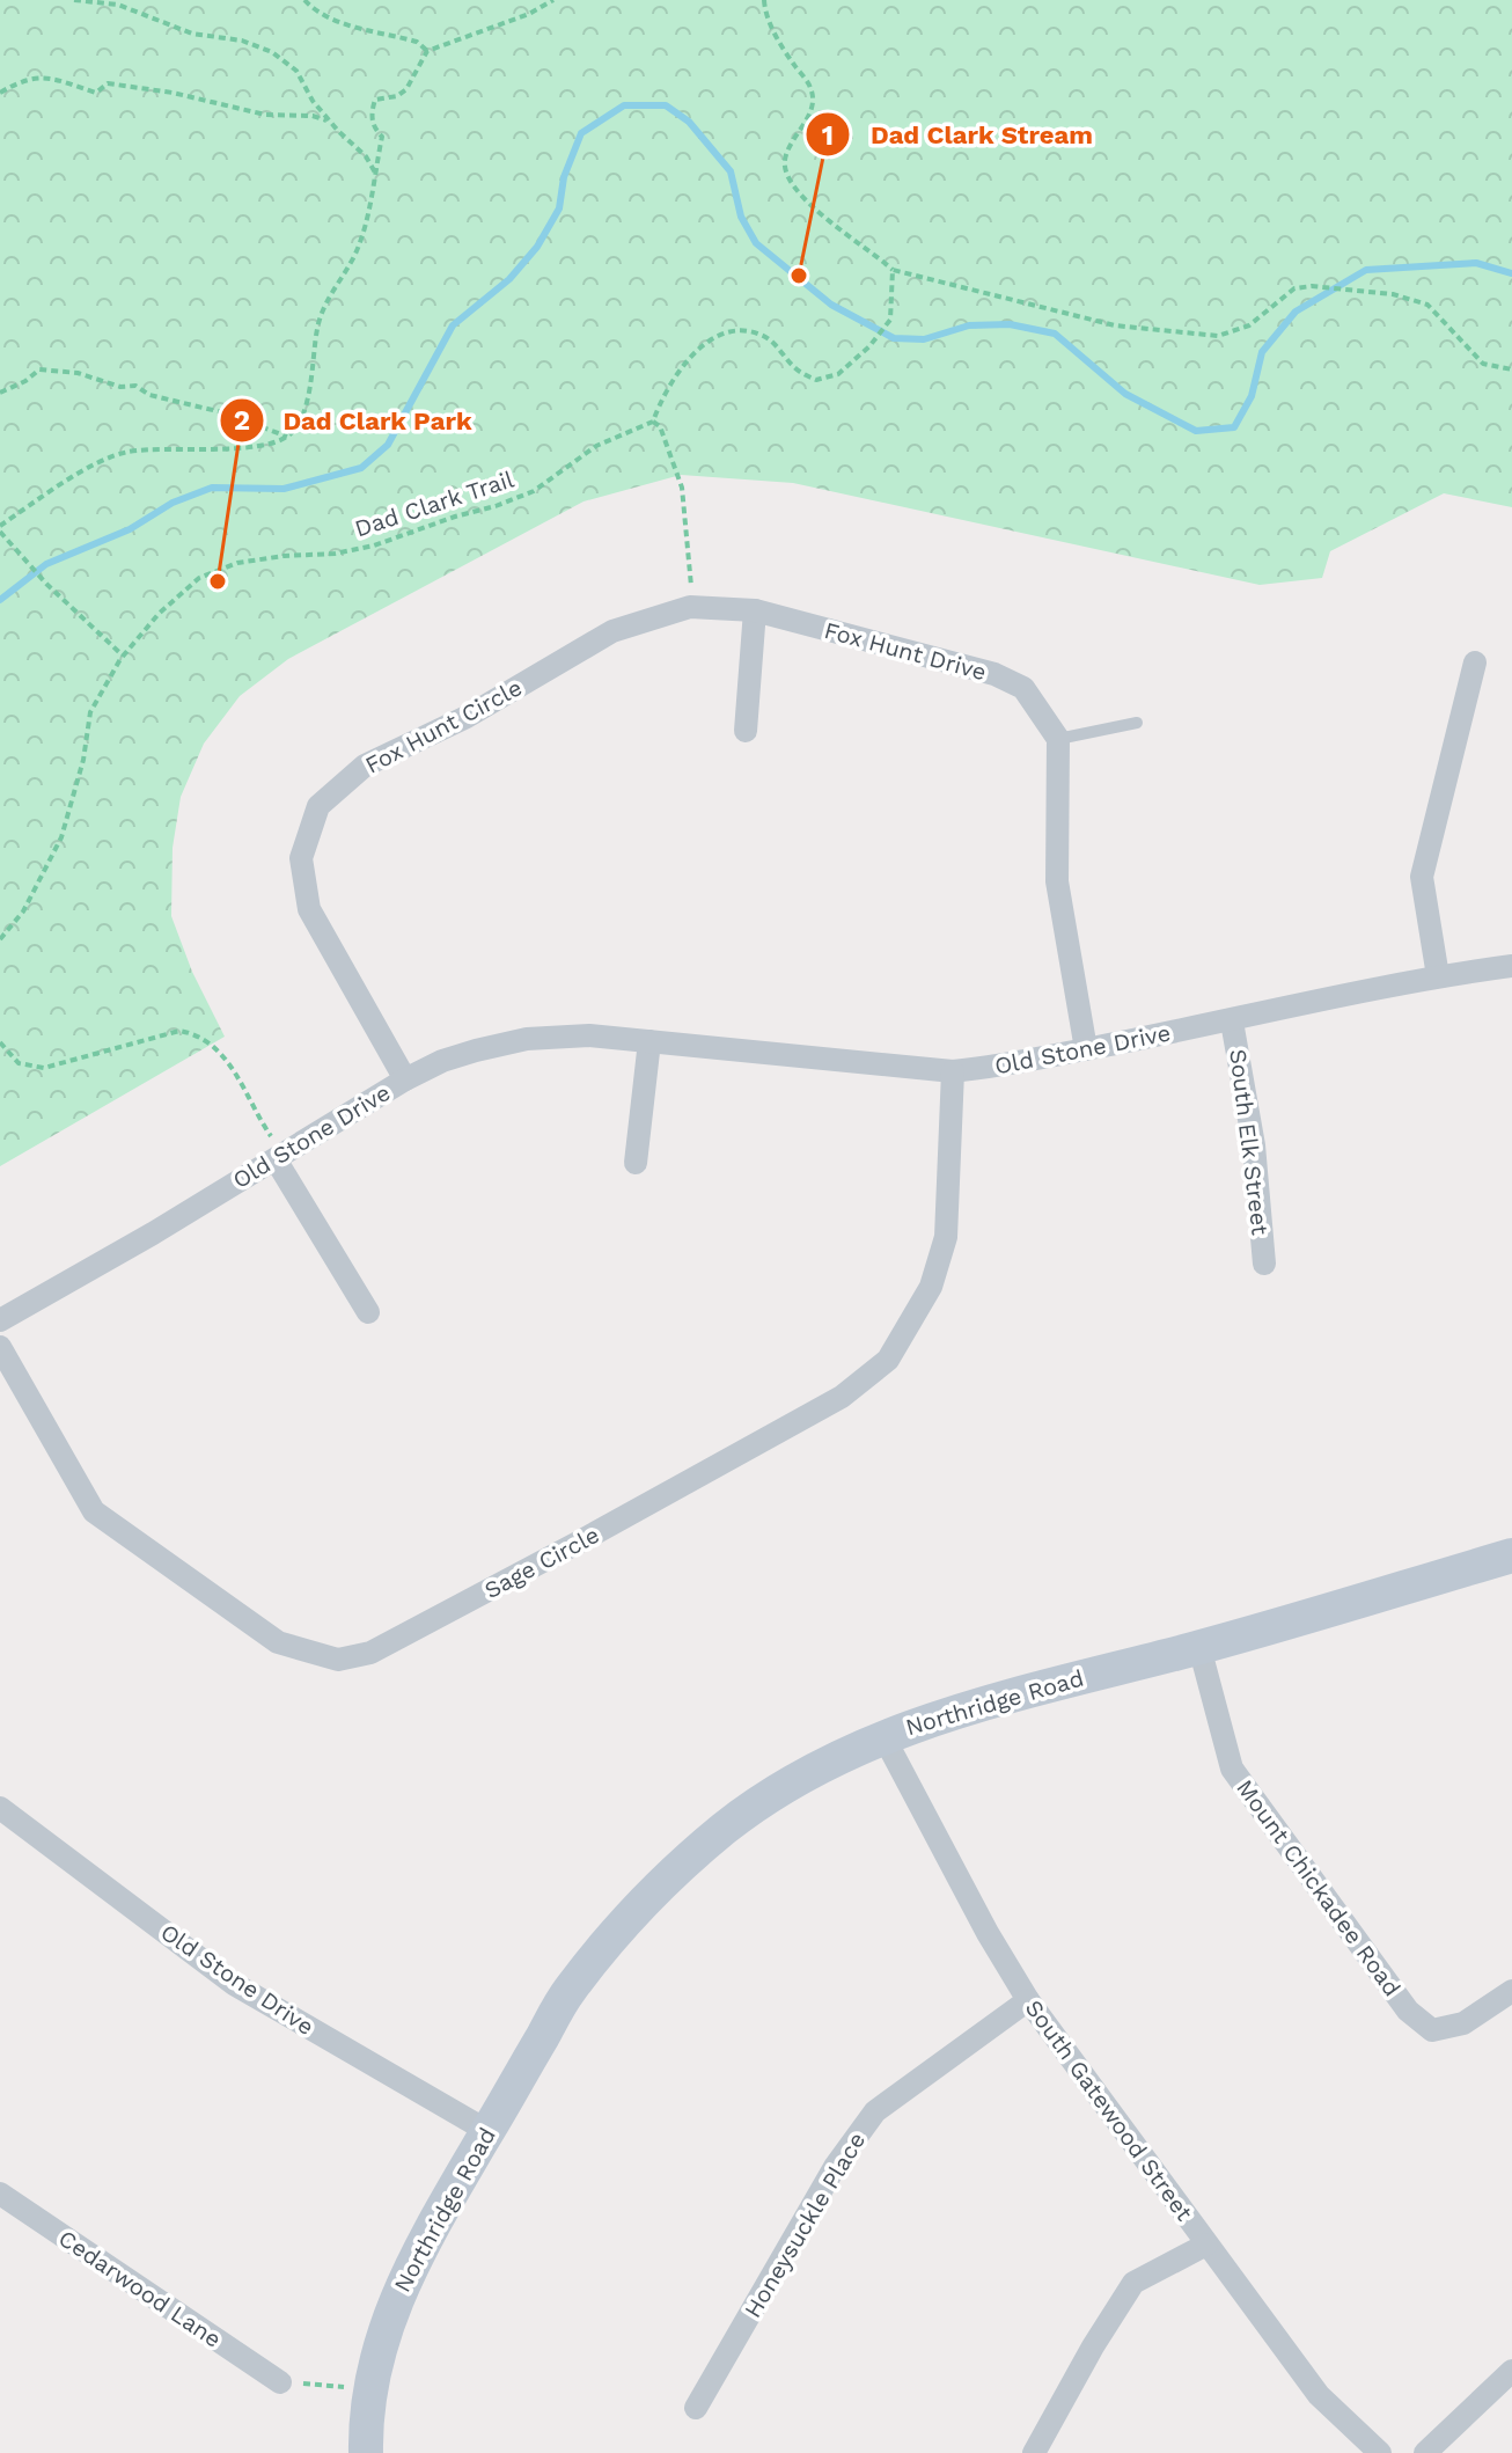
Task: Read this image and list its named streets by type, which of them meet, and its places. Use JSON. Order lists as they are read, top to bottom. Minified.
{"streets":{"street":["Fox Hunt Drive","Fox Hunt Circle","Old Stone Drive","South Elk Street","Sage Circle","Northridge Road","Mount Chickadee Road","South Gatewood Street","Honeysuckle Place","Cedarwood Lane"],"path":["Dad Clark Trail"]},"crossings":[["Fox Hunt Drive","Fox Hunt Circle"],["Fox Hunt Circle","Old Stone Drive"],["Old Stone Drive","South Elk Street"],["Old Stone Drive","Sage Circle"],["Old Stone Drive","Northridge Road"],["Northridge Road","Mount Chickadee Road"],["Northridge Road","South Gatewood Street"],["South Gatewood Street","Honeysuckle Place"]],"places":["Dad Clark Stream","Dad Clark Park"]}
